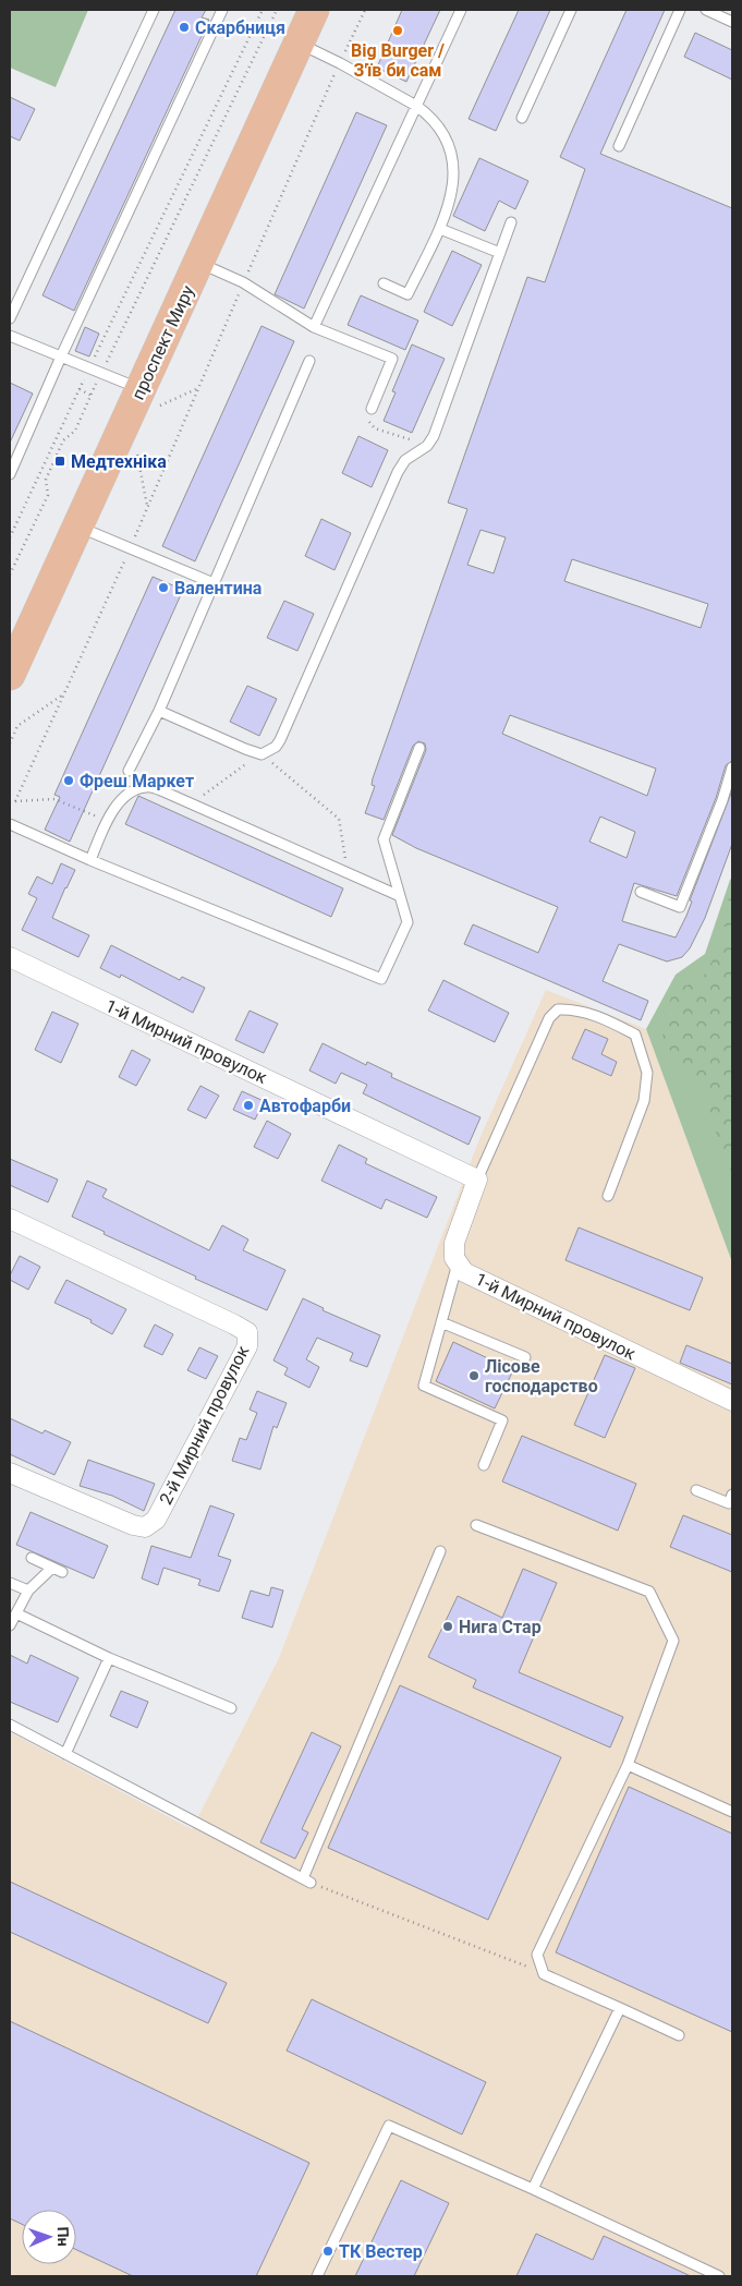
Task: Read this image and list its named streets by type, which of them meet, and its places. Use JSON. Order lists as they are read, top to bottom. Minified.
{"streets":{"main road":["проспект Миру"],"street":["1-й Мирний провулок","2-й Мирний провулок"]},"places":{"other":["Скарбниця","Big Burger / З'їв би сам","Валентина","Фреш Маркет","Автофарби","Лісове господарство","Нига Стар","ТК Вестер"],"transit":["Медтехніка"]},"north":"right"}
